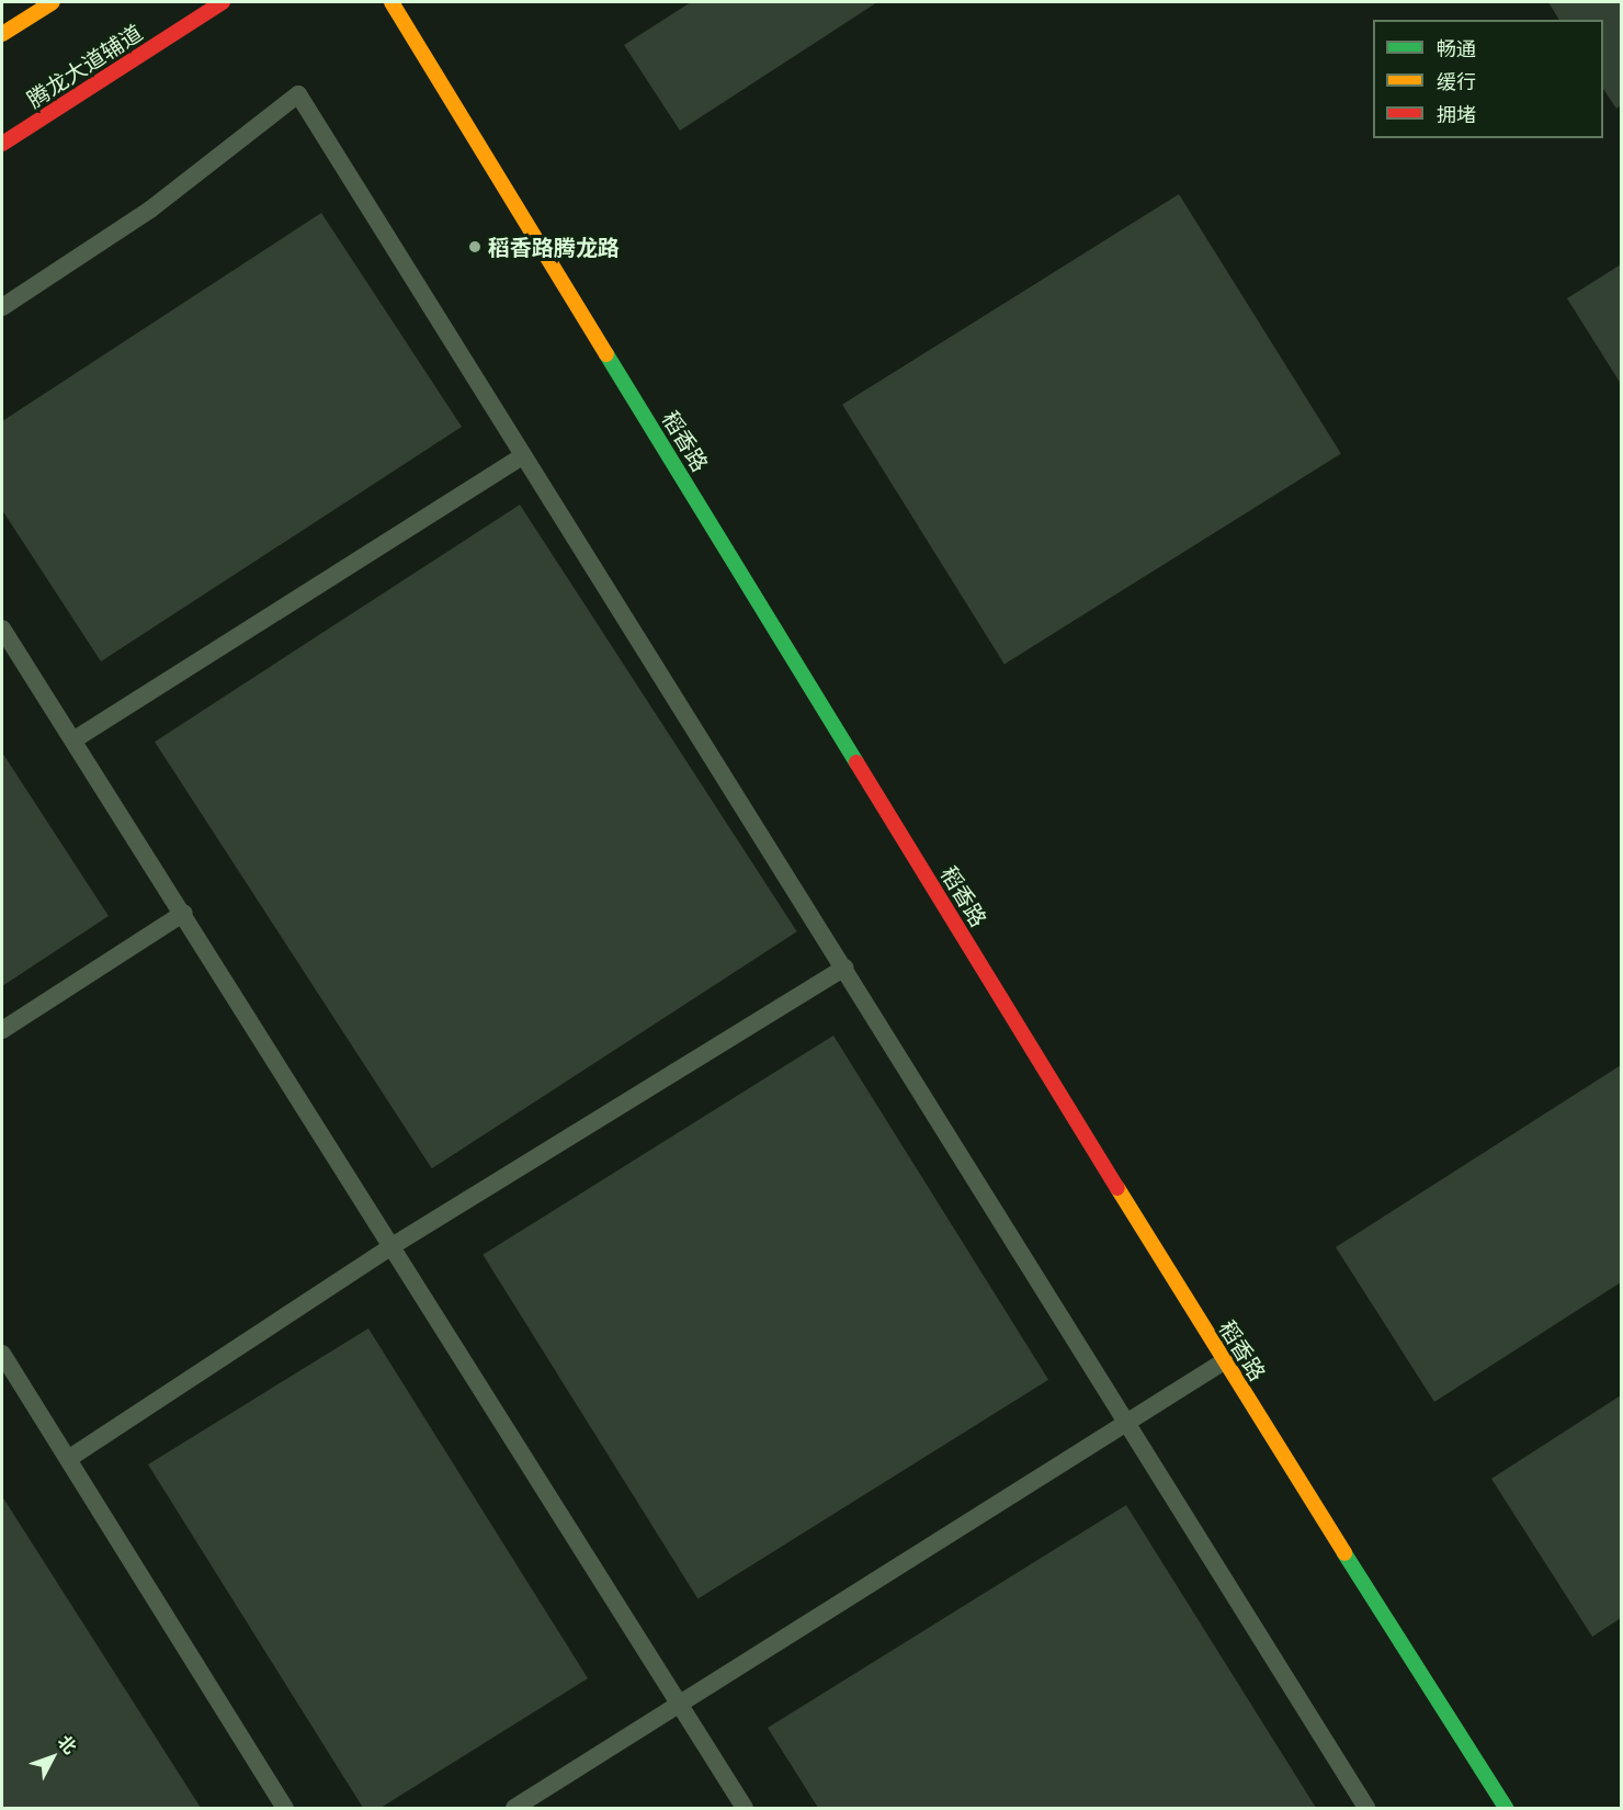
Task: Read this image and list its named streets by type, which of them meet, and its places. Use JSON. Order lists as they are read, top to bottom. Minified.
{"streets":{"street":["腾龙大道辅道","稻香路"]},"places":["稻香路腾龙路"],"legend":["畅通","缓行","拥堵"],"north":"top right"}
